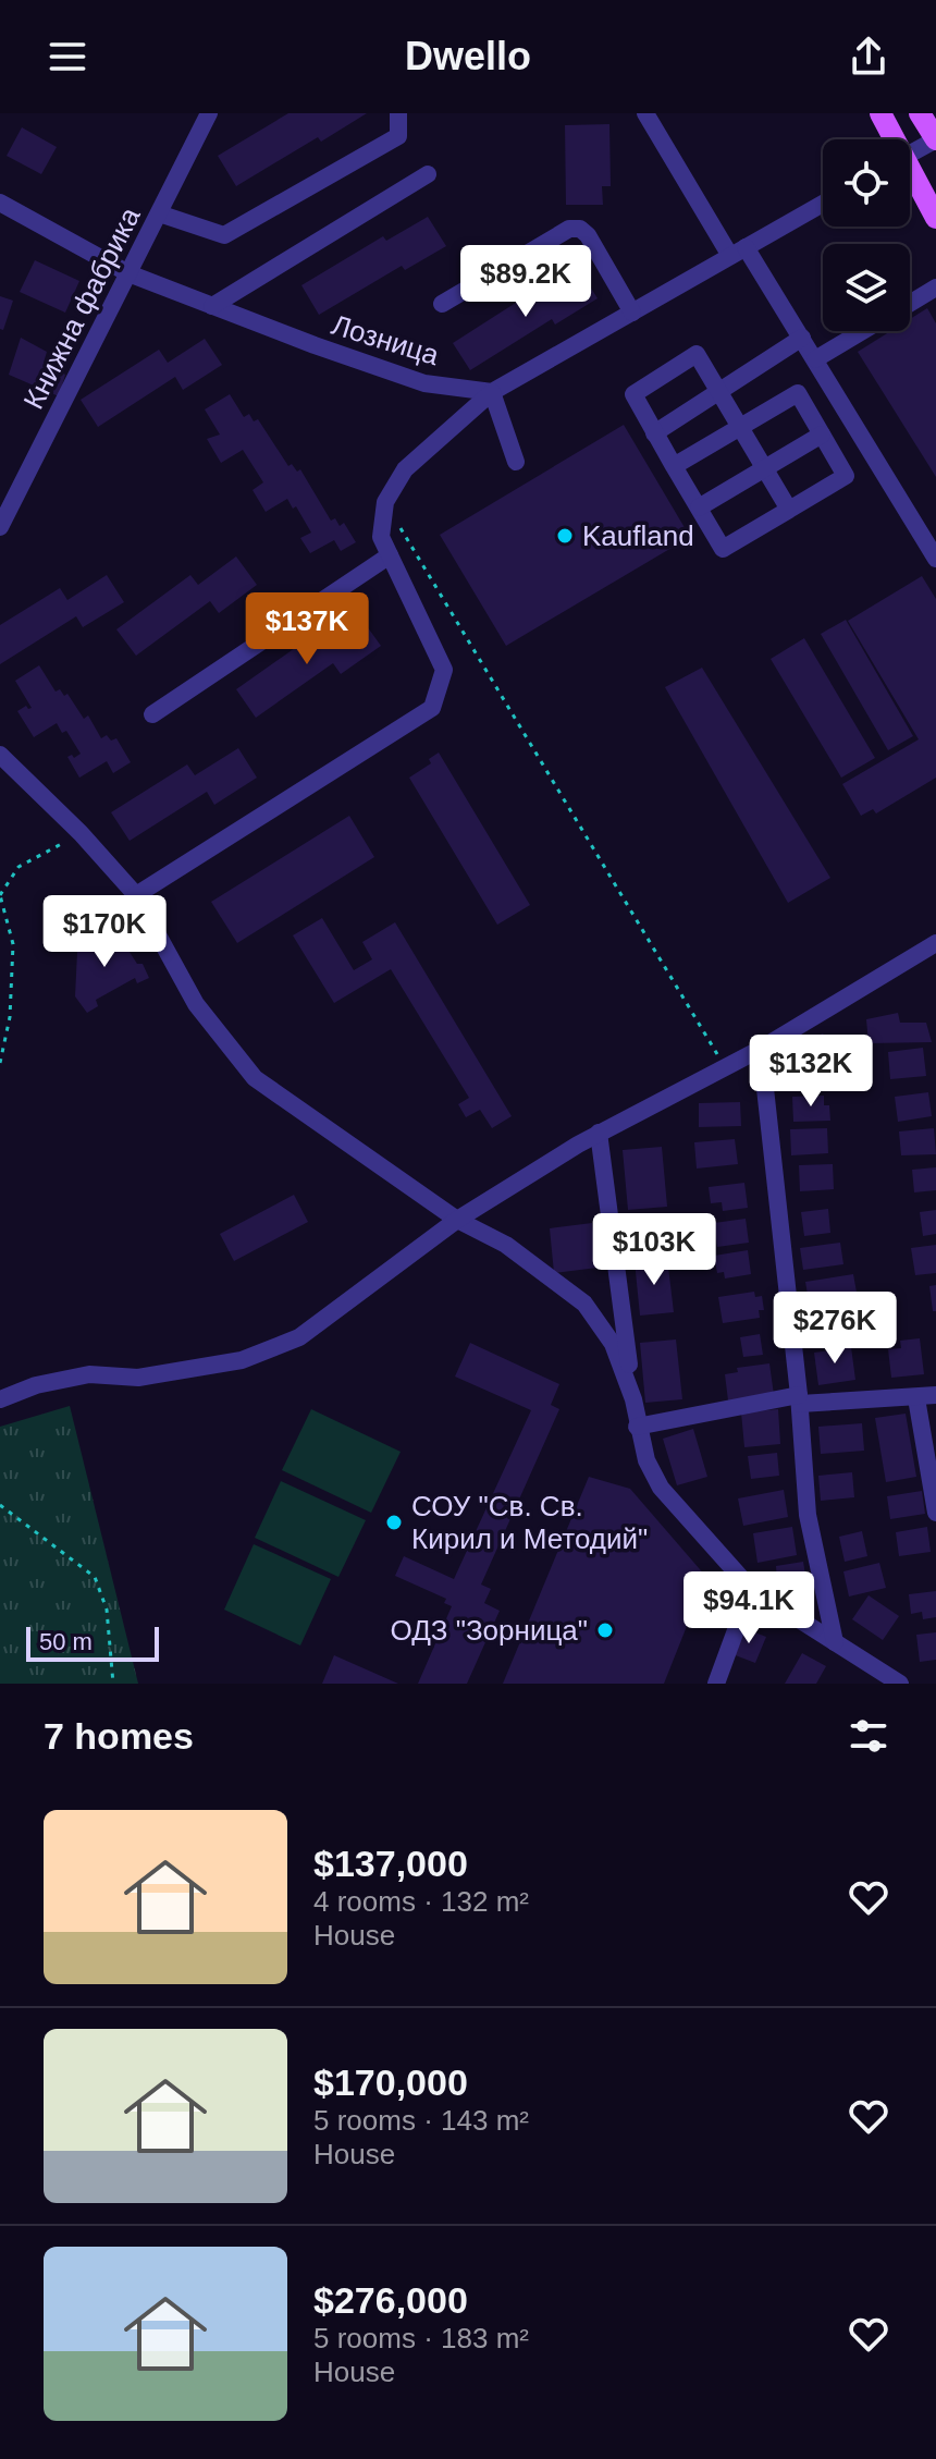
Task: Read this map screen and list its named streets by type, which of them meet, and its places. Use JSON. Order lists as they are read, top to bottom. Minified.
{"streets":{"street":["Книжна фабрика","Лозница"]},"crossings":[["Книжна фабрика","Лозница"]],"places":["Kaufland","СОУ \"Св. Св. Кирил и Методий\"","ОДЗ \"Зорница\""],"scale_bar":"50 m","page":{"header":"Dwello","price":["$89.2K","$137K","$170K","$132K","$103K","$276K","$94.1K"],"scale":"50 m","heading":"7 homes","list":[{"name":"$137,000","note":"4 rooms · 132 m² · House"},{"name":"$170,000","note":"5 rooms · 143 m² · House"},{"name":"$276,000","note":"5 rooms · 183 m² · House"}]}}
